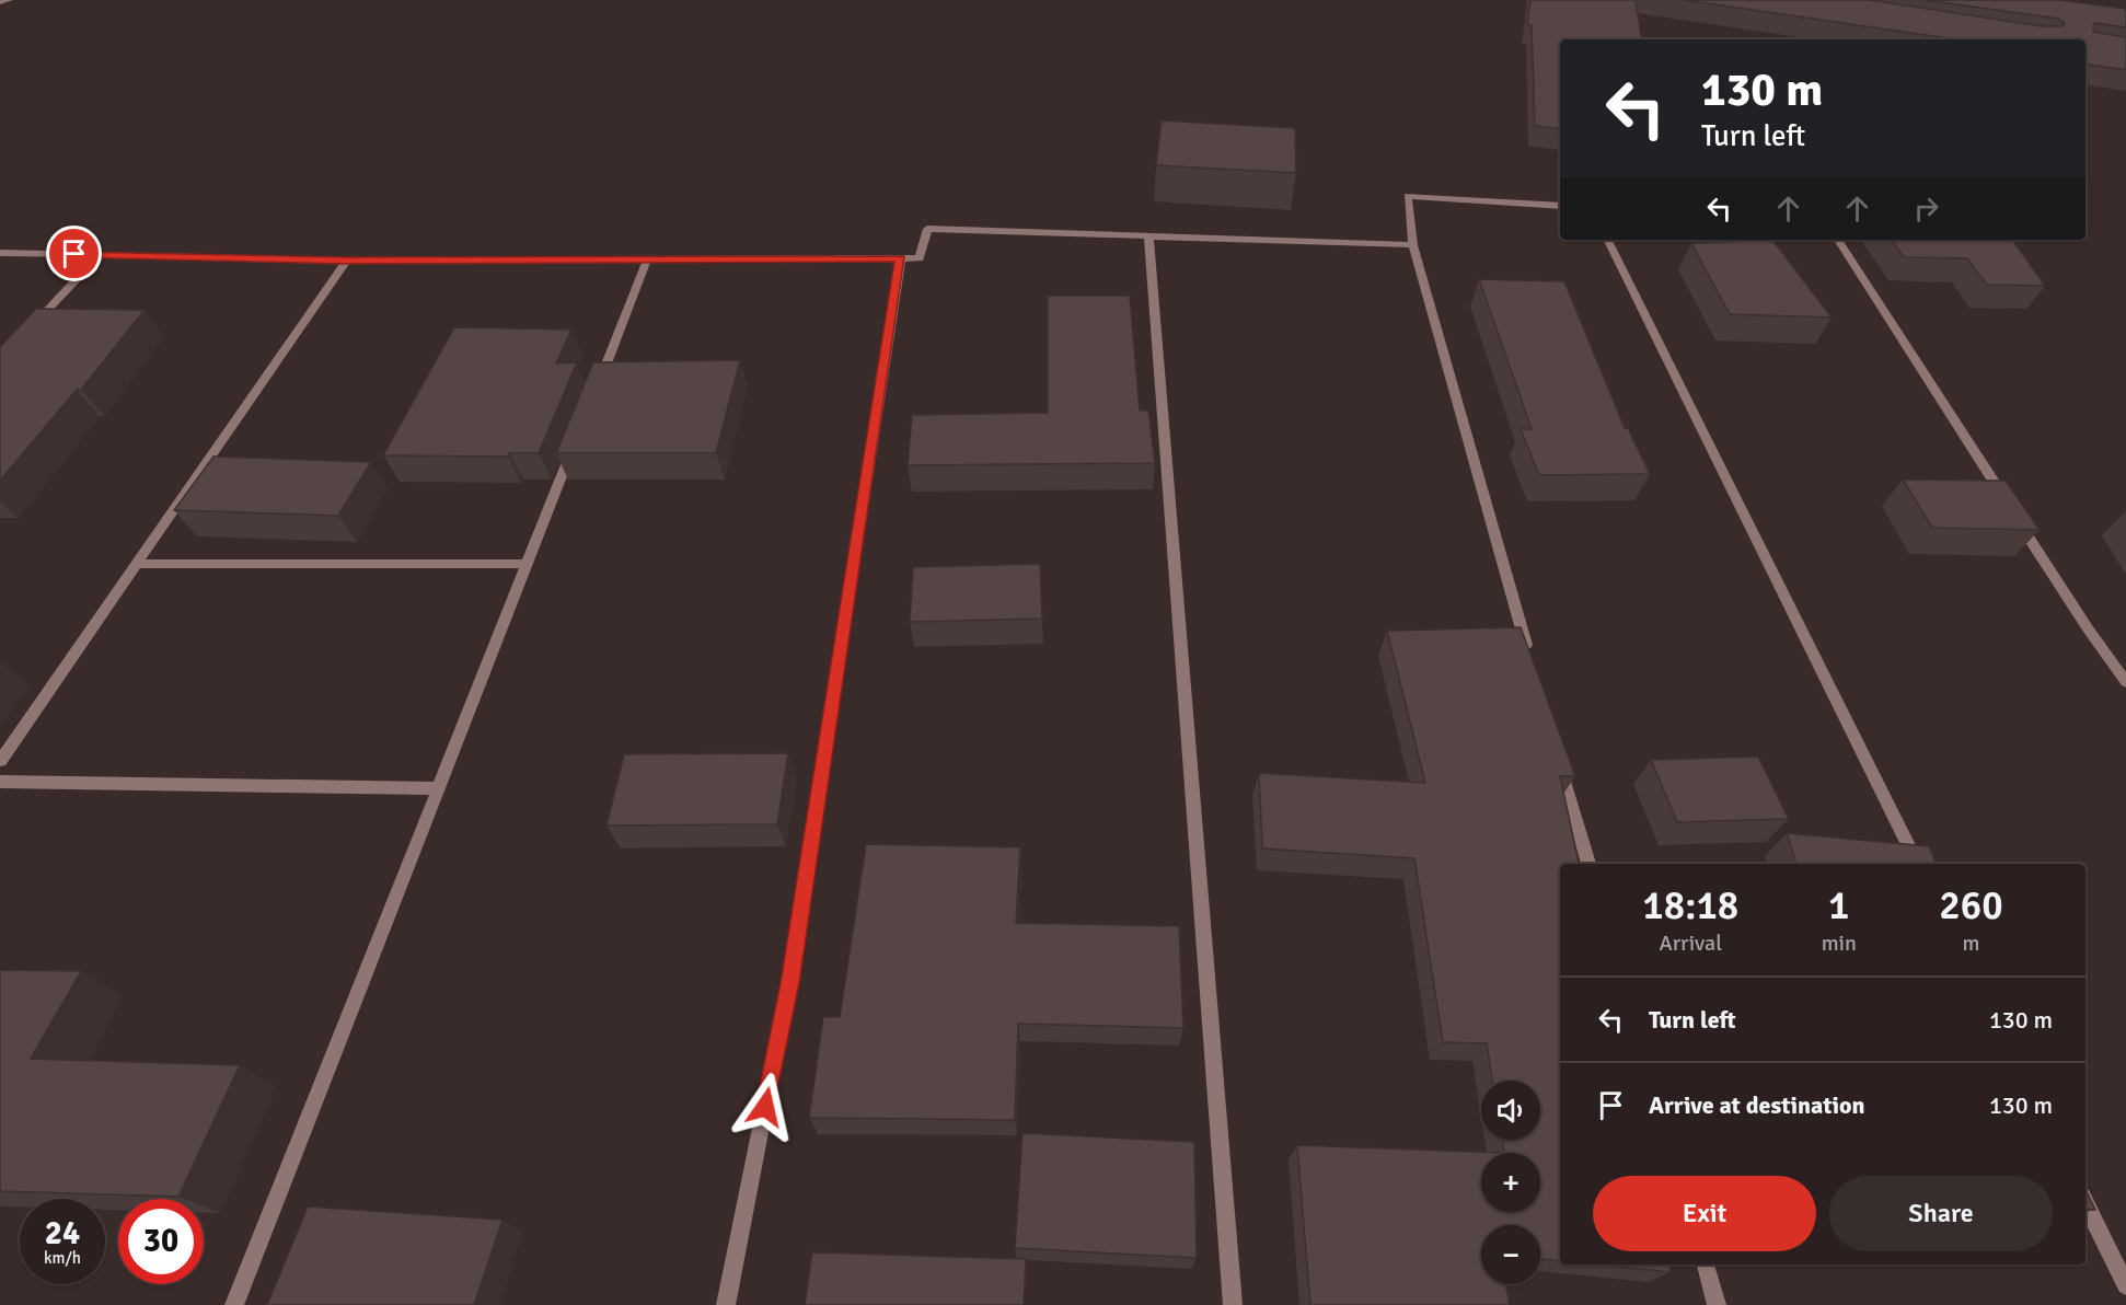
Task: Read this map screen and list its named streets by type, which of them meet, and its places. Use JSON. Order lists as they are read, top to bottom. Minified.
{"page":{"turn":["130 m","Turn left"],"eta":["18:18","Arrival","1","min","260","m"],"list":[{"name":"Turn left","value":"130 m"},{"name":"Arrive at destination","value":"130 m"}],"map_buttons":["+","−"],"buttons":["Exit","Share"],"speed":"24 km/h","limit":"30"}}
